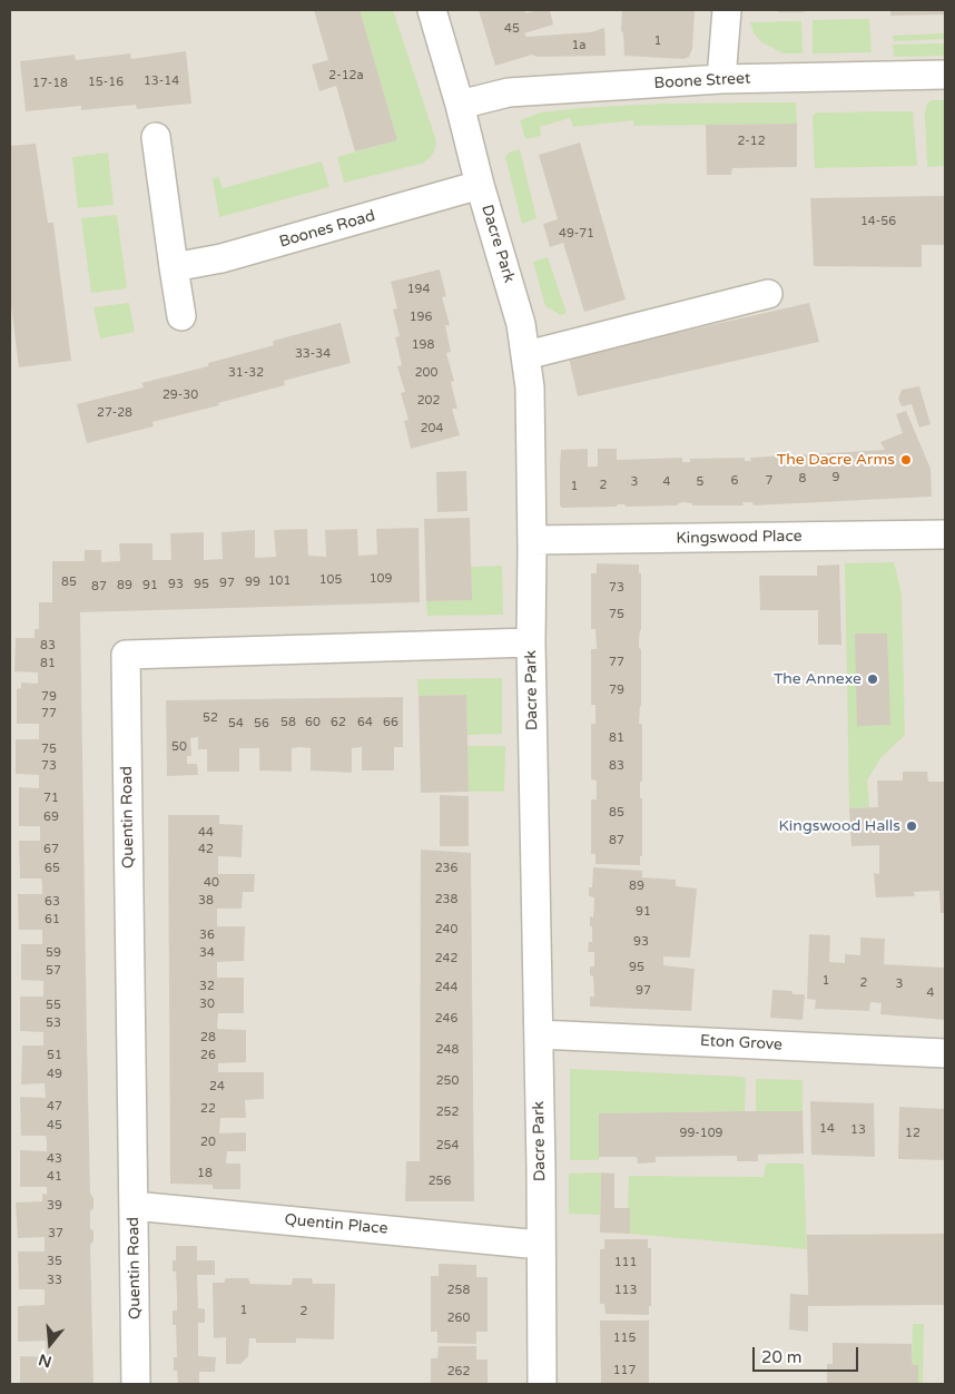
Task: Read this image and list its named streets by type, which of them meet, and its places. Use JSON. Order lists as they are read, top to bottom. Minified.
{"streets":{"street":["Boone Street","Boones Road","Dacre Park","Kingswood Place","Quentin Road","Eton Grove","Quentin Place"]},"crossings":[["Boone Street","Dacre Park"],["Boones Road","Dacre Park"],["Dacre Park","Kingswood Place"],["Dacre Park","Quentin Road"],["Dacre Park","Eton Grove"],["Dacre Park","Quentin Place"],["Quentin Road","Quentin Place"]],"places":["The Dacre Arms","The Annexe","Kingswood Halls"],"house_numbers":["45","1","1a","2-12a","13-14","15-16","17-18","2-12","14-56","49-71","194","196","198","33-34","31-32","200","29-30","202","27-28","204","9","8","6","7","3","4","5","2","1","109","105","101","85","99","97","93","95","89","91","87","73","75","83","77","81","79","79","77","52","58","60","62","64","66","54","56","81","50","75","73","83","71","85","69","44","87","67","42","65","236","40","89","238","38","63","91","61","240","36","93","59","34","242","95","57","1","2","3","32","244","97","4","30","55","246","53","28","248","51","26","49","250","24","47","22","252","45","14","13","99-109","12","20","254","43","18","41","256","39","37","35","111","33","258","113","1","2","260","115","117","262"],"scale_bar":"20 m","north":"bottom"}
